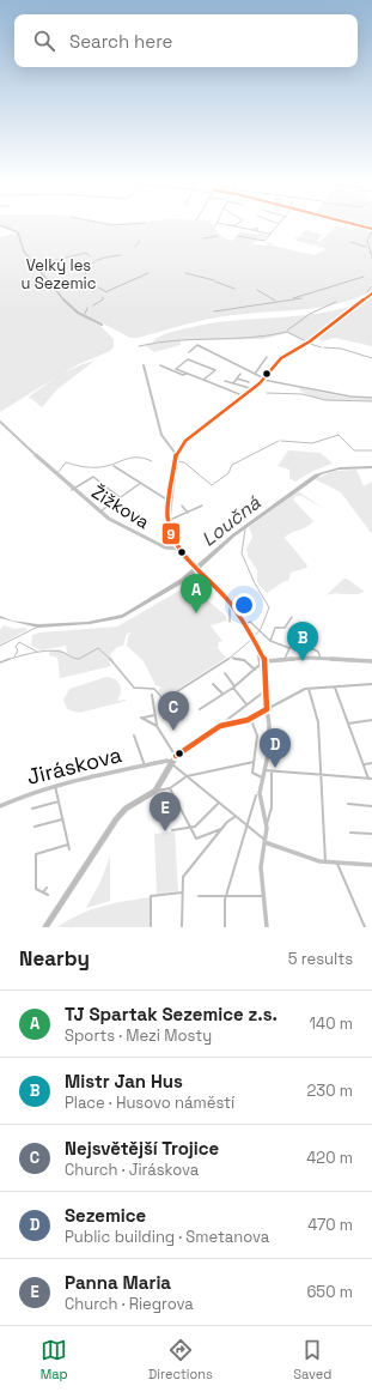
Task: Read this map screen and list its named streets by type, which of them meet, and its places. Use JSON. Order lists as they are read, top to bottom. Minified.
{"streets":{"street":["Žižkova","Jiráskova"]},"water":["Loučná"],"parks":["Velký les u Sezemic"],"lines":["transit line 9"],"page":{"search":"Search here","pins":["A","B","C","D","E"],"heading":["Nearby","5 results"],"list":[{"mark":"A","name":"TJ Spartak Sezemice z.s.","note":"Sports · Mezi Mosty","value":"140 m"},{"mark":"B","name":"Mistr Jan Hus","note":"Place · Husovo náměstí","value":"230 m"},{"mark":"C","name":"Nejsvětější Trojice","note":"Church · Jiráskova","value":"420 m"},{"mark":"D","name":"Sezemice","note":"Public building · Smetanova","value":"470 m"},{"mark":"E","name":"Panna Maria","note":"Church · Riegrova","value":"650 m"}],"nav":["Map","Directions","Saved"]}}
